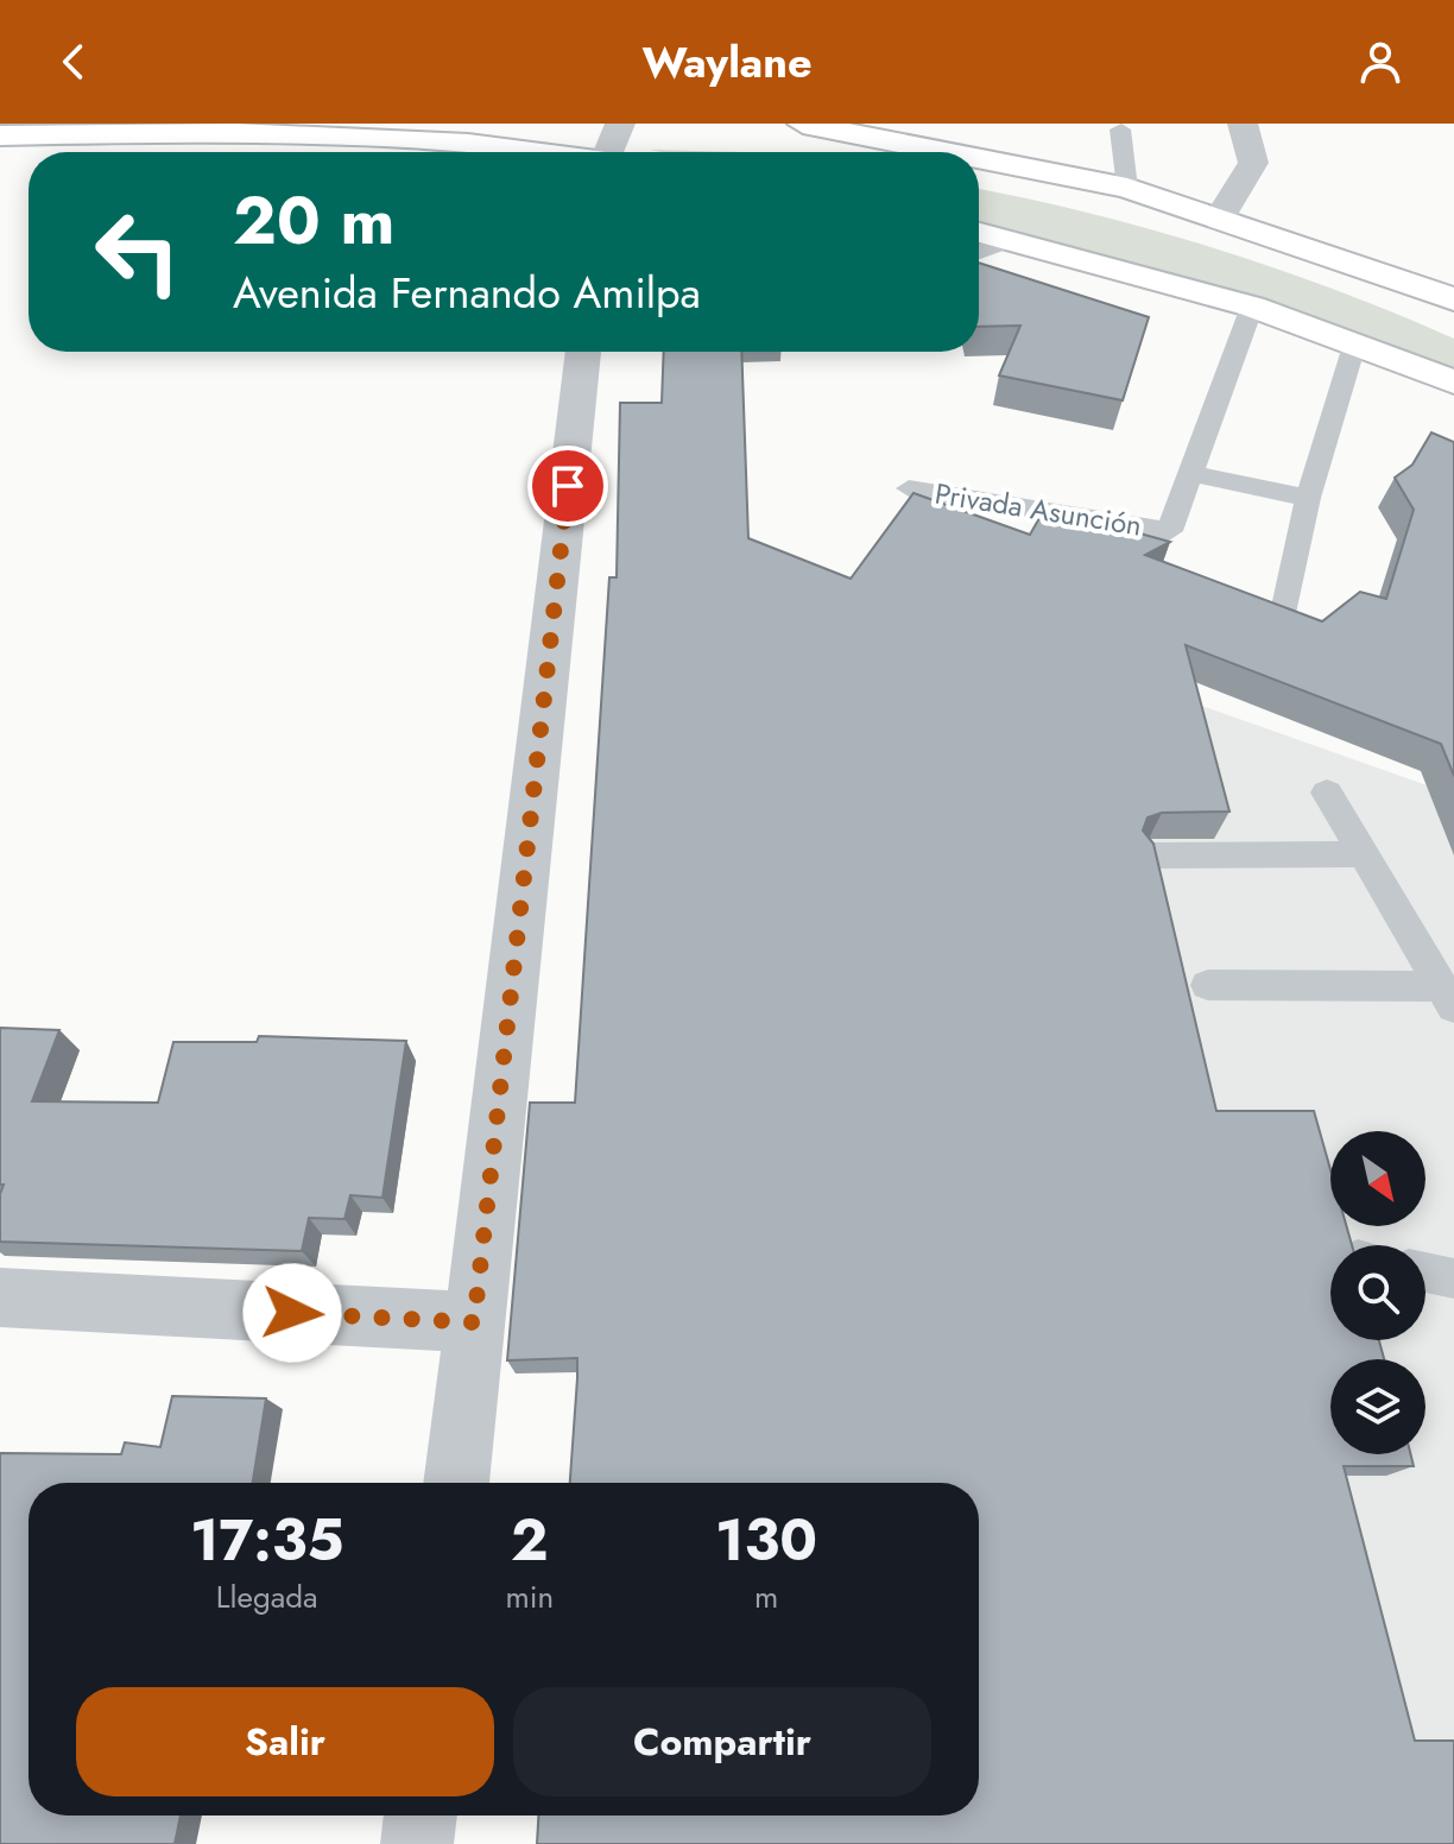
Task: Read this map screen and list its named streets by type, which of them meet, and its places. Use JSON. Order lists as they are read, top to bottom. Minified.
{"streets":{"lane":["Privada Asunción"]},"north":"bottom right","page":{"header":"Waylane","turn":["20 m","Avenida Fernando Amilpa"],"eta":["17:35","Llegada","2","min","130","m"],"buttons":["Salir","Compartir"]}}
